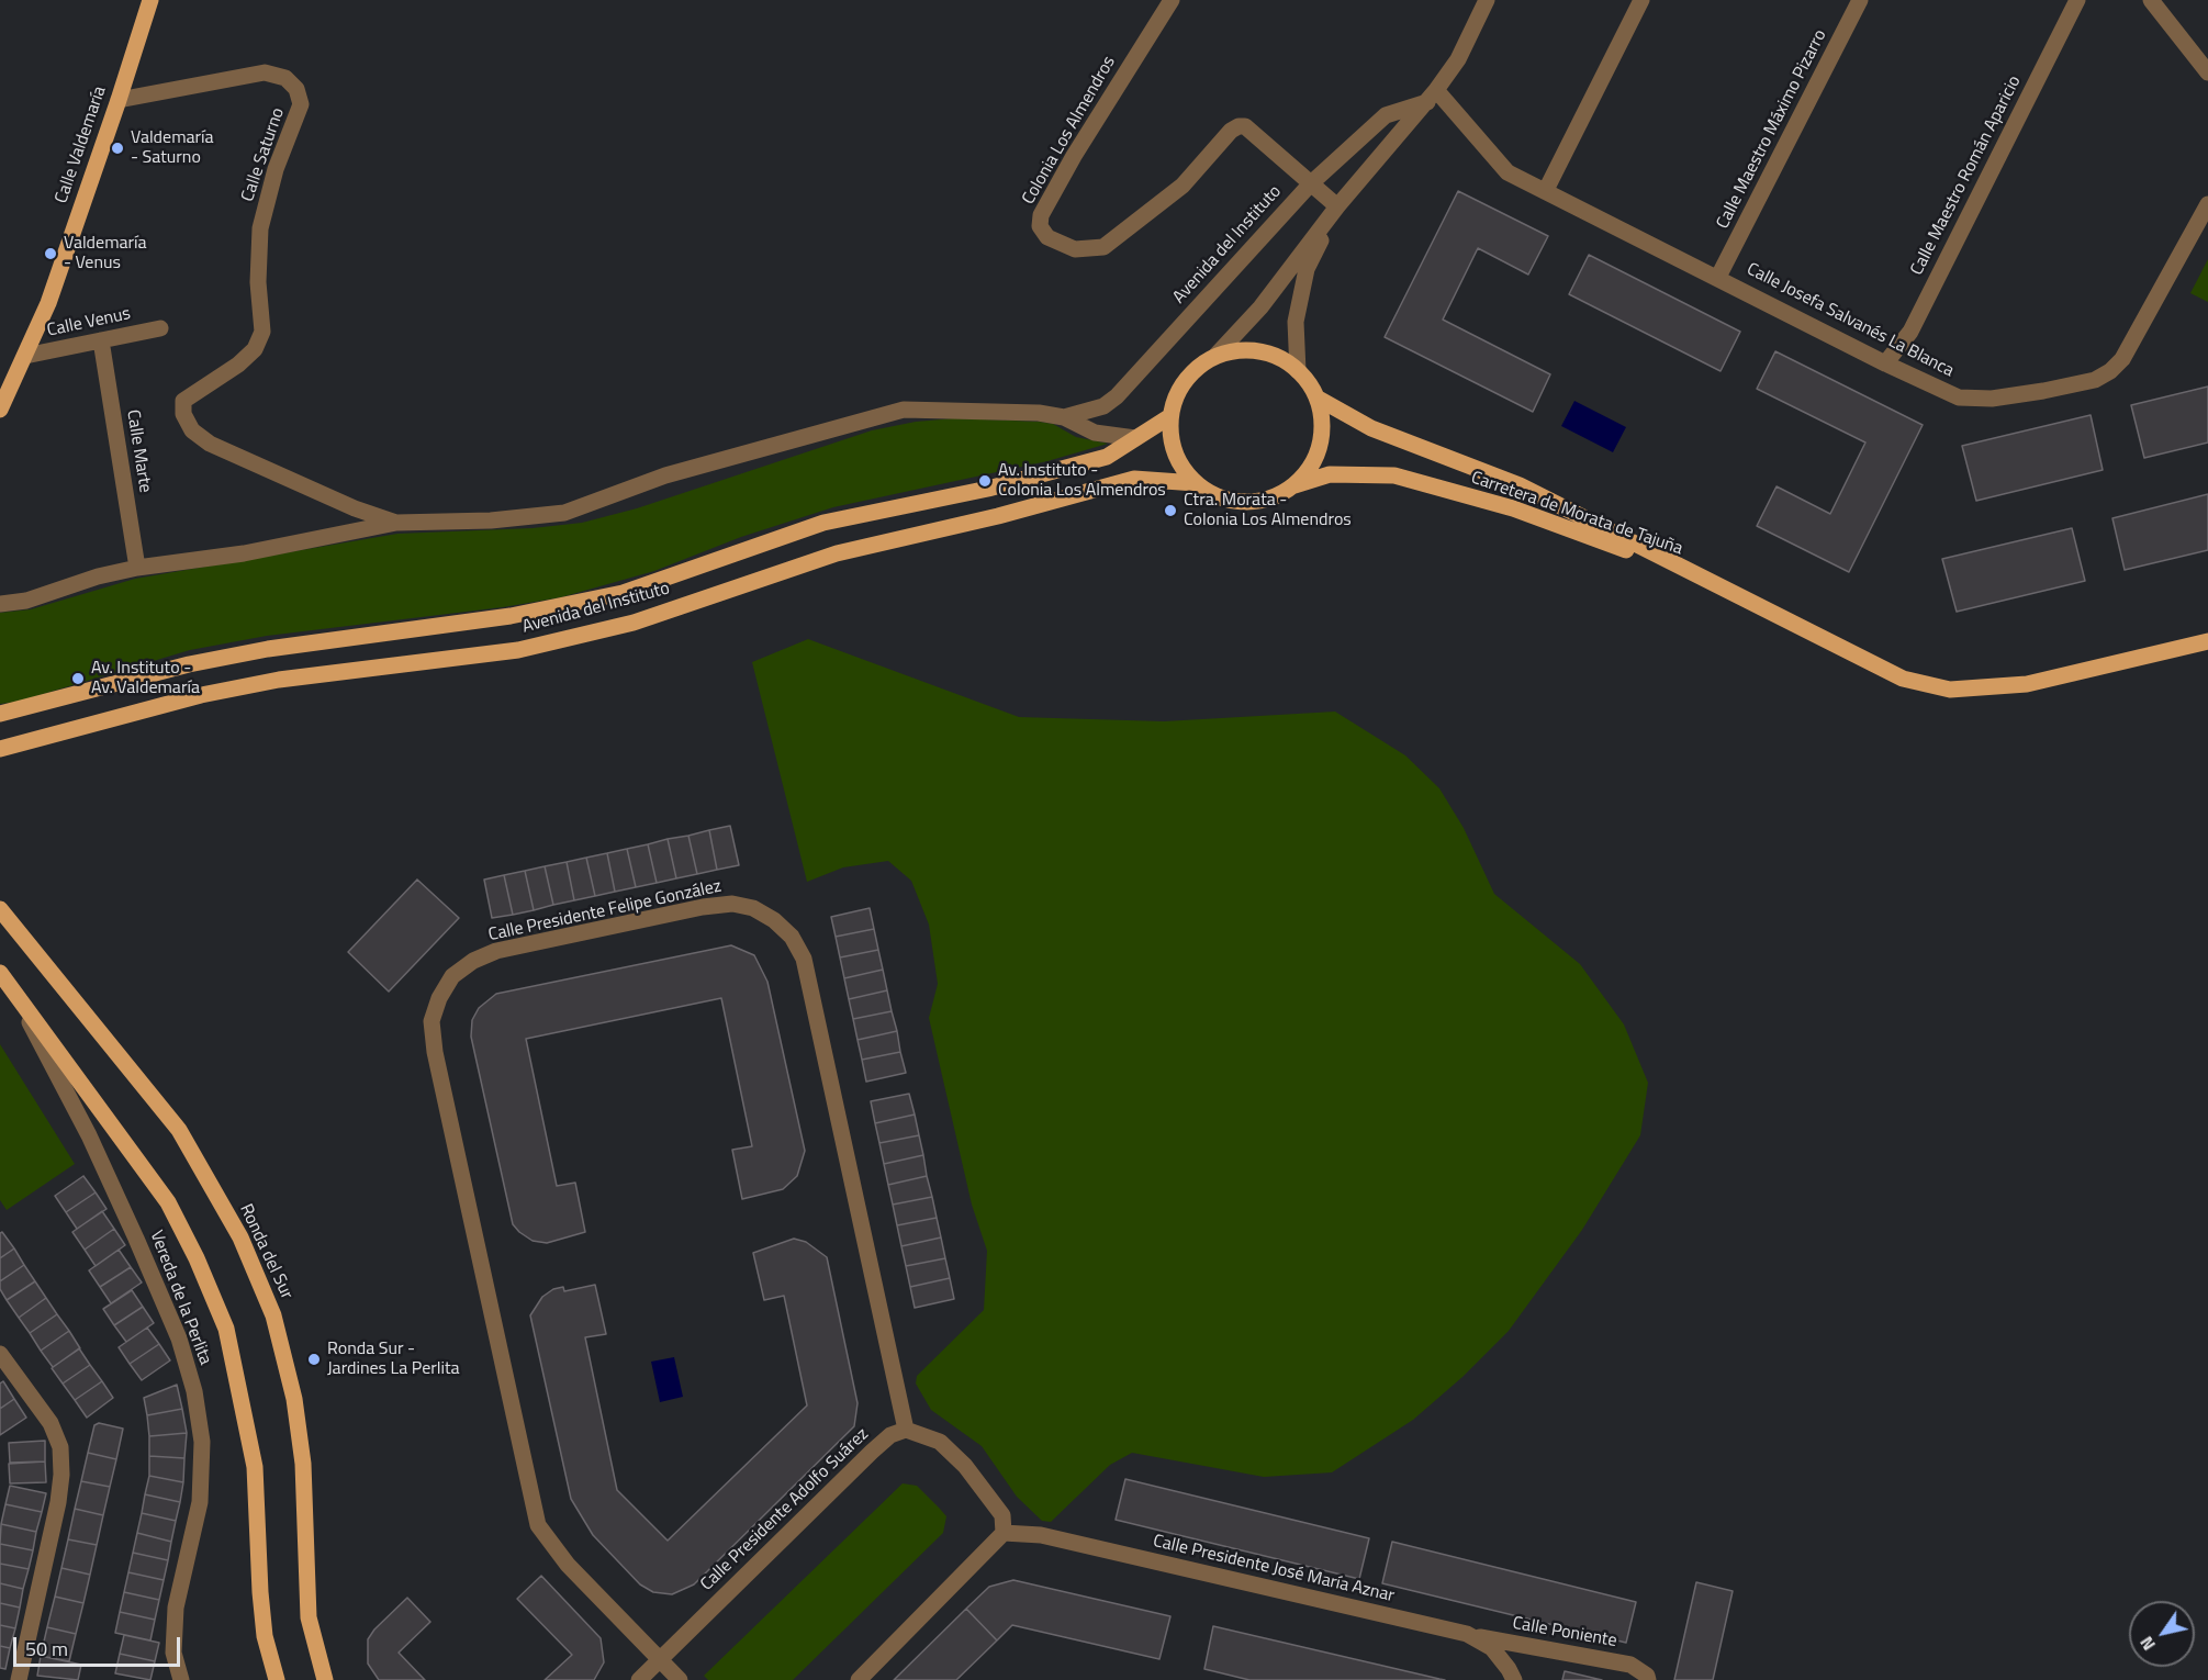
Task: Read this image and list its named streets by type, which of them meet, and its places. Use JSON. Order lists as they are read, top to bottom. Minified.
{"streets":{"main road":["Calle Valdemaría","Avenida del Instituto","Carretera de Morata de Tajuña","Ronda del Sur"],"street":["Calle Maestro Máximo Pizarro","Colonia Los Almendros","Calle Saturno","Calle Maestro Román Aparicio","Calle Josefa Salvanés La Blanca","Calle Venus","Calle Marte","Calle Presidente Felipe González","Vereda de la Perlita","Calle Presidente Adolfo Suárez","Calle Presidente José María Aznar","Calle Poniente"]},"crossings":[["Calle Maestro Máximo Pizarro","Calle Josefa Salvanés La Blanca"],["Colonia Los Almendros","Avenida del Instituto"],["Calle Valdemaría","Calle Saturno"],["Calle Valdemaría","Calle Venus"],["Calle Saturno","Avenida del Instituto"],["Calle Maestro Román Aparicio","Calle Josefa Salvanés La Blanca"],["Avenida del Instituto","Calle Josefa Salvanés La Blanca"],["Avenida del Instituto","Calle Marte"],["Avenida del Instituto","Carretera de Morata de Tajuña"],["Calle Venus","Calle Marte"],["Calle Presidente Felipe González","Calle Presidente Adolfo Suárez"],["Calle Presidente José María Aznar","Calle Poniente"]],"places":["Valdemaría - Saturno","Valdemaría - Venus","Av. Instituto - Colonia Los Almendros","Ctra. Morata - Colonia Los Almendros","Av. Instituto - Av. Valdemaría","Ronda Sur - Jardines La Perlita"],"scale_bar":"50 m","north":"bottom left"}
